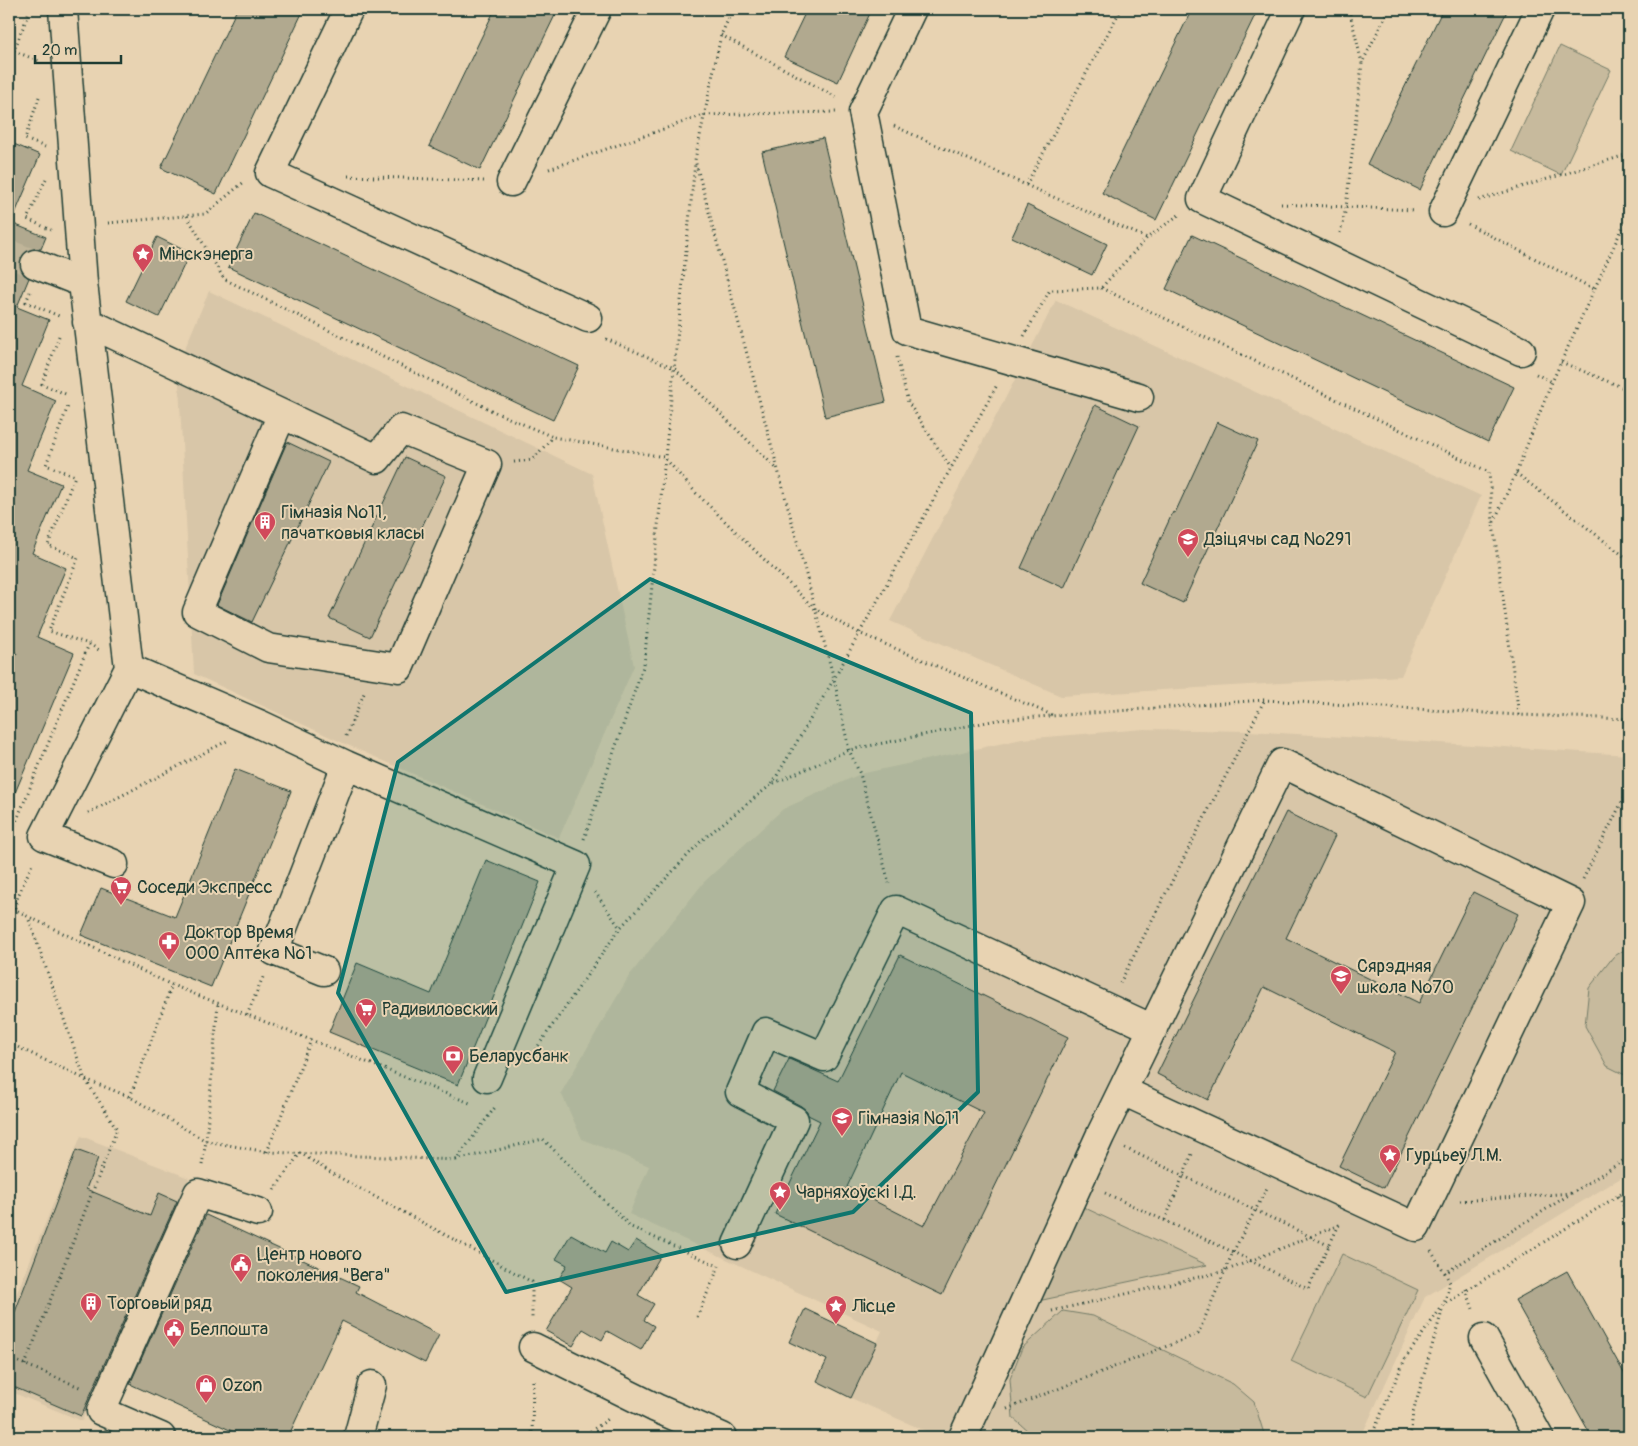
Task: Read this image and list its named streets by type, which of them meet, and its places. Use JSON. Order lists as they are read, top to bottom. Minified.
{"places":{"place":["Мінскэнерга","Гурцьеў Л.М.","Чарняхоўскі І.Д.","Лісце"],"building":["Гімназія №11, пачатковыя класы","Торговый ряд"],"school or university":["Дзіцячы сад №291","Сярэдняя школа №70","Гімназія №11"],"supermarket":["Соседи Экспресс","Радивиловский"],"pharmacy":["Доктор Время ООО Аптека №1"],"bank":["Беларусбанк"],"public building":["Центр нового поколения \"Вега\"","Белпошта"],"shop":["Ozon"]},"scale_bar":"20 m"}
